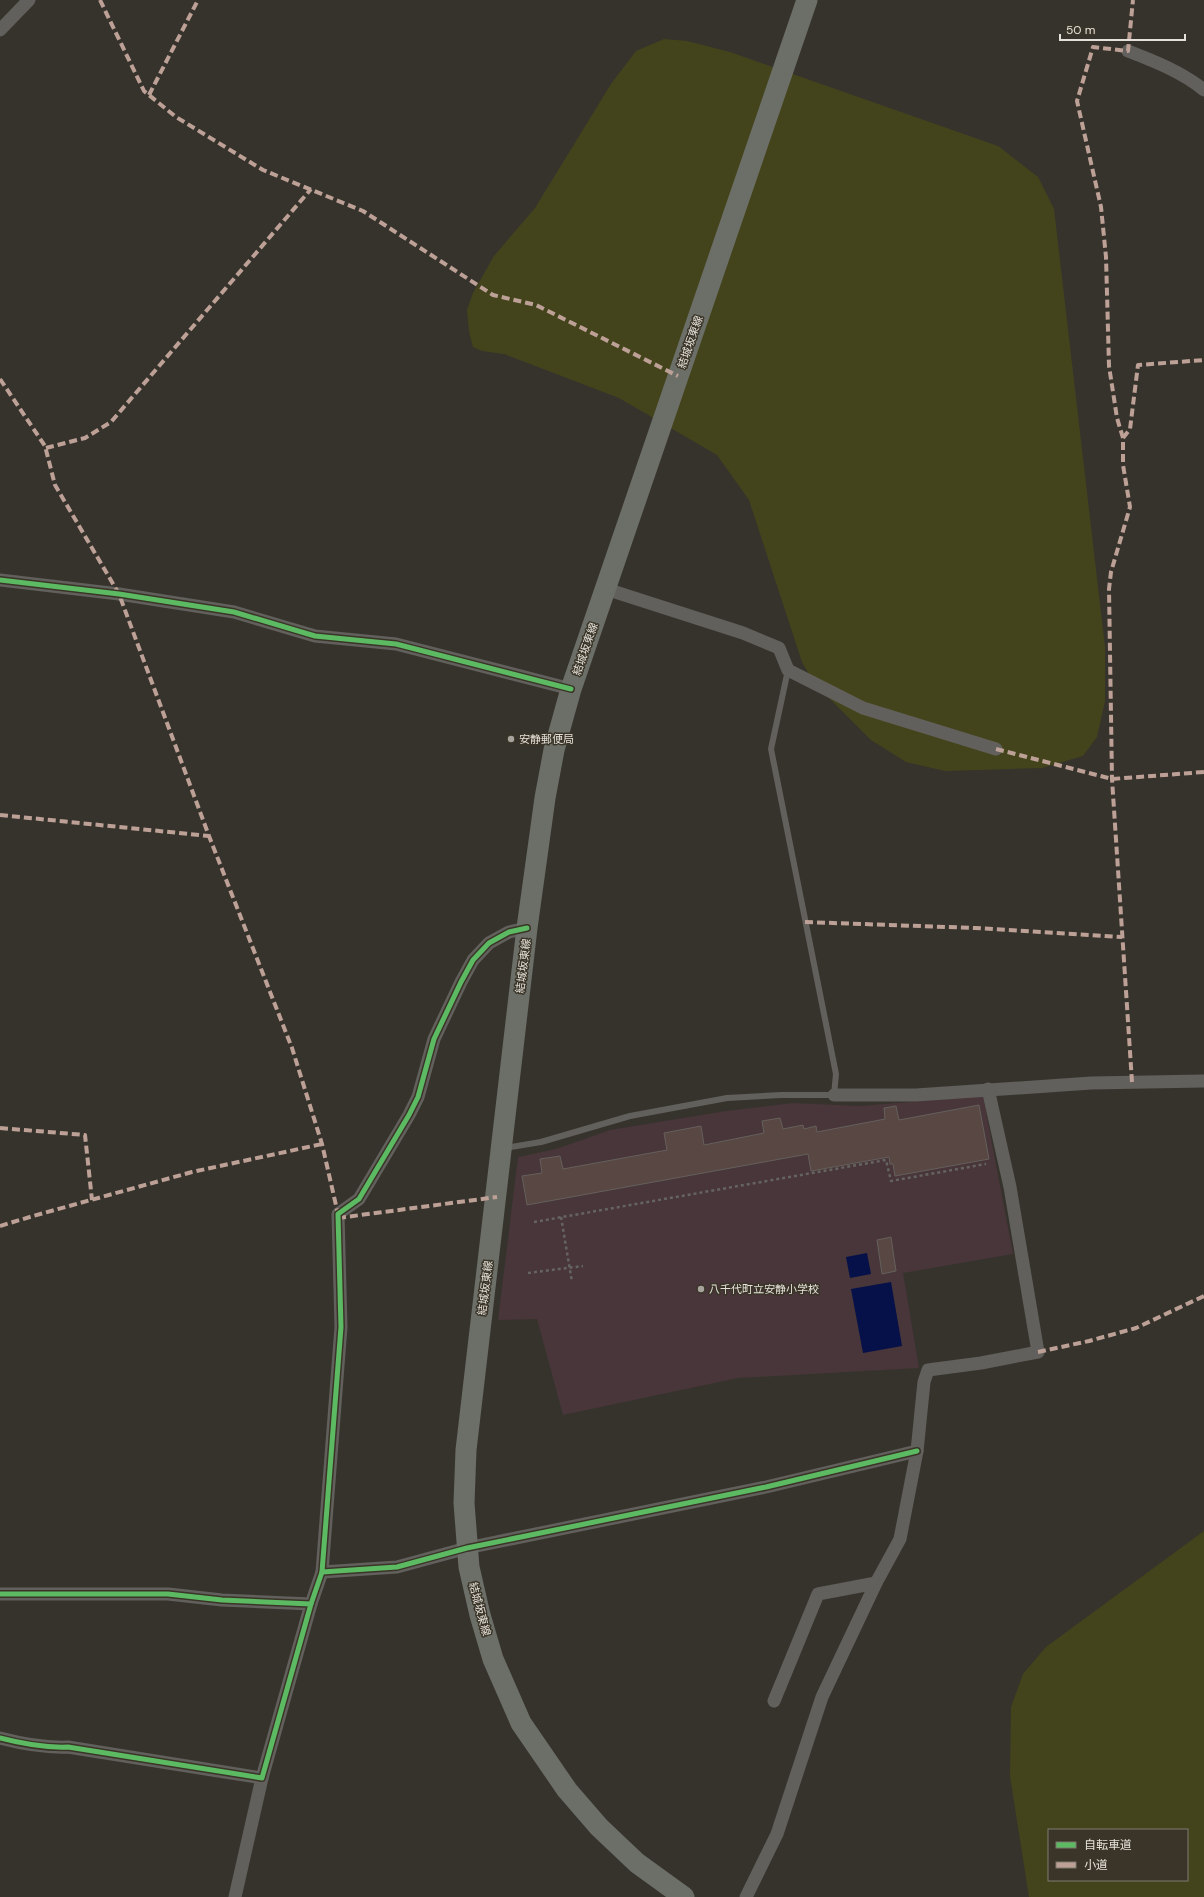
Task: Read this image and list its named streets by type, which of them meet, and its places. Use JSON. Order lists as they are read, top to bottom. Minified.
{"streets":{"main road":["結城坂東線"]},"places":["安静郵便局","八千代町立安静小学校"],"legend":["自転車道","小道"],"scale_bar":"50 m"}
